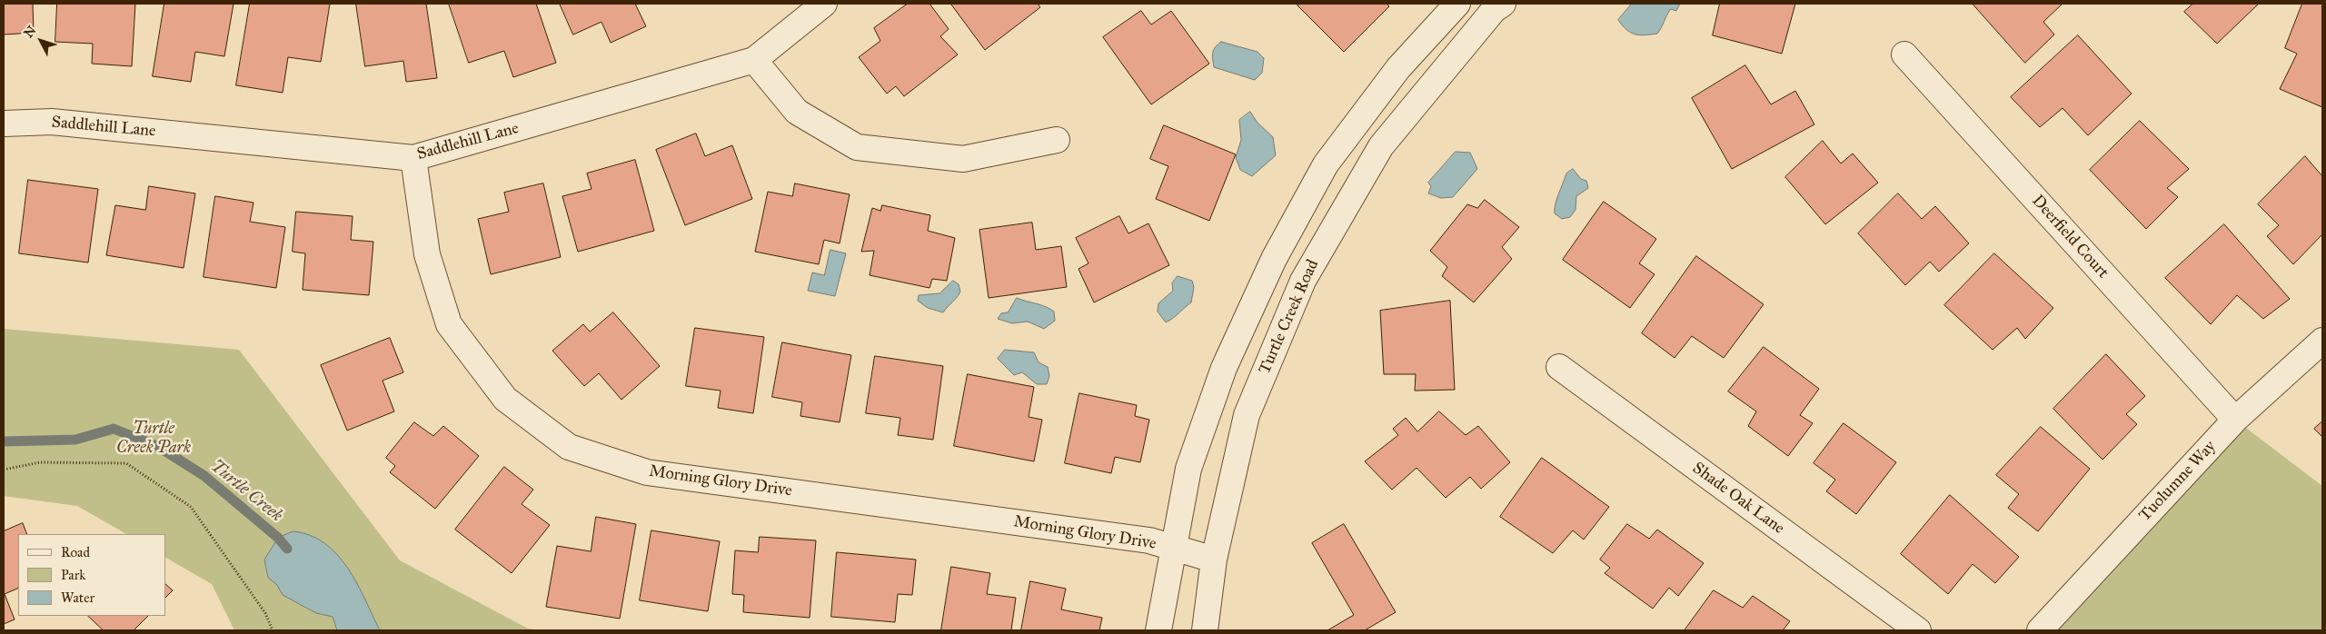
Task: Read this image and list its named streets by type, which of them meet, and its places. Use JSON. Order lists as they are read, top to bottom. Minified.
{"streets":{"street":["Saddlehill Lane","Deerfield Court","Turtle Creek Road","Morning Glory Drive","Tuolumne Way","Shade Oak Lane"]},"crossings":[["Saddlehill Lane","Morning Glory Drive"],["Deerfield Court","Tuolumne Way"],["Turtle Creek Road","Morning Glory Drive"]],"water":["Turtle Creek"],"parks":["Turtle Creek Park"],"legend":["Road","Park","Water"],"north":"top left"}
